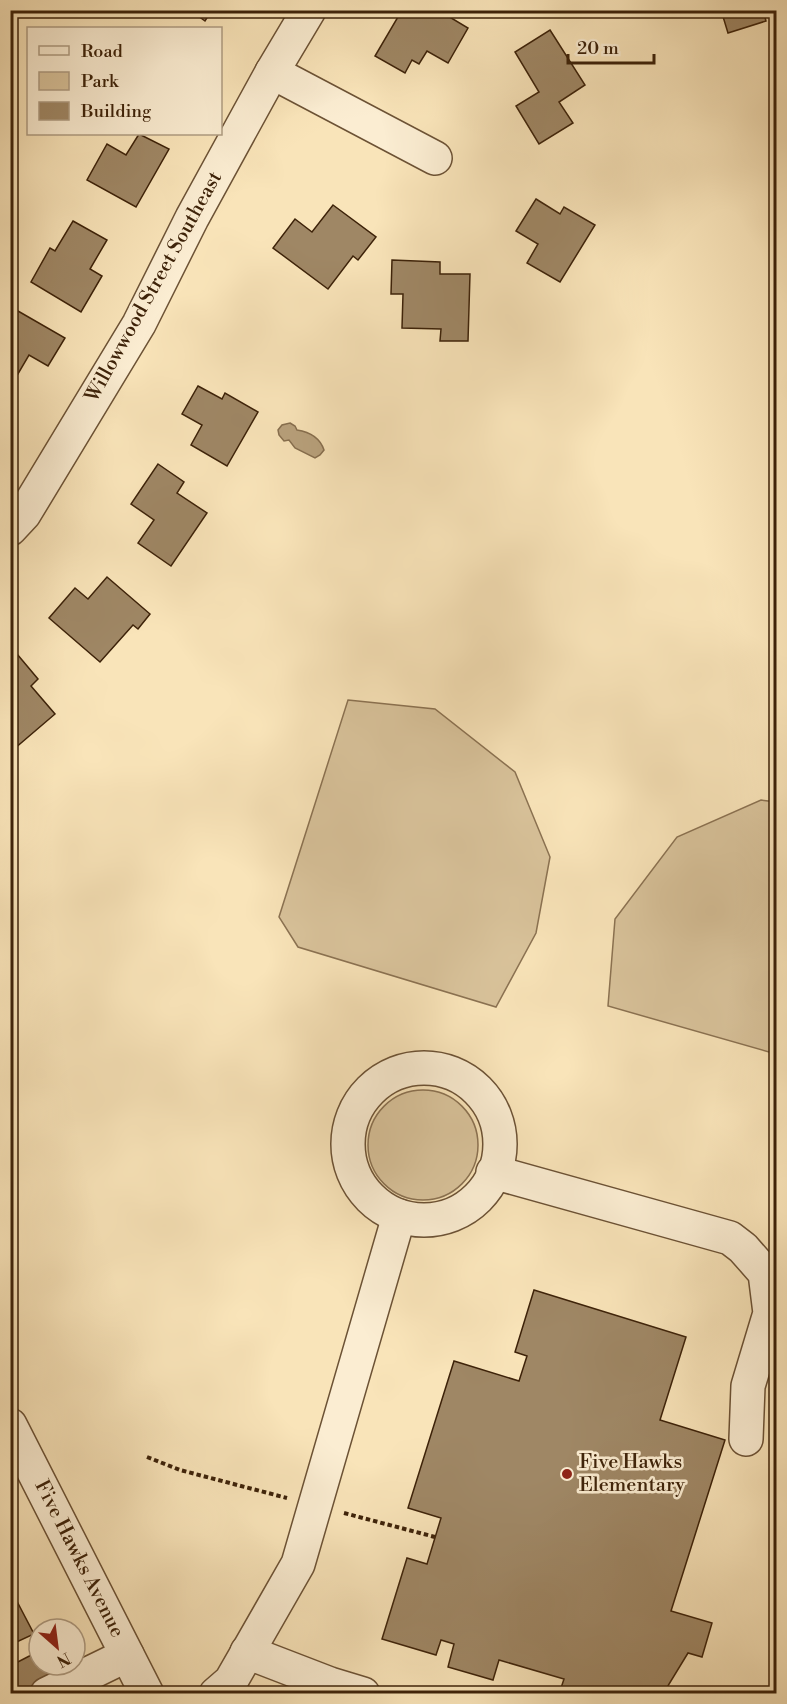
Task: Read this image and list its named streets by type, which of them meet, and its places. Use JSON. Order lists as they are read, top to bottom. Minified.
{"streets":{"street":["Willowwood Street Southeast","Five Hawks Avenue"]},"places":["Five Hawks Elementary"],"legend":["Road","Park","Building"],"scale_bar":"20 m","north":"bottom right"}
